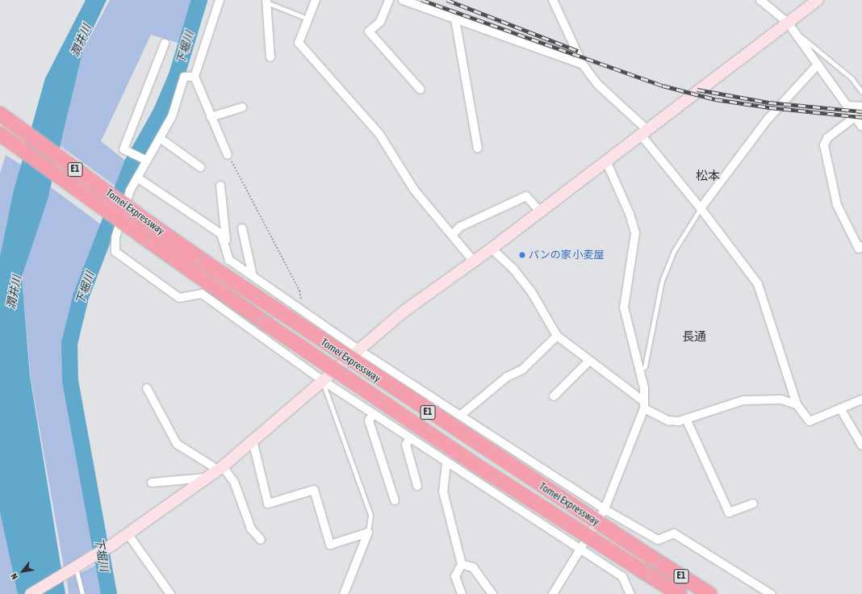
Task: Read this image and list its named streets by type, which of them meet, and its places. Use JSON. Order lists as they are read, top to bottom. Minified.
{"streets":{"highway":["E1","Tomei Expressway"]},"districts":["松本","長通"],"water":["潤井川","下堀川"],"places":["パンの家 小麦屋"],"north":"bottom left"}
